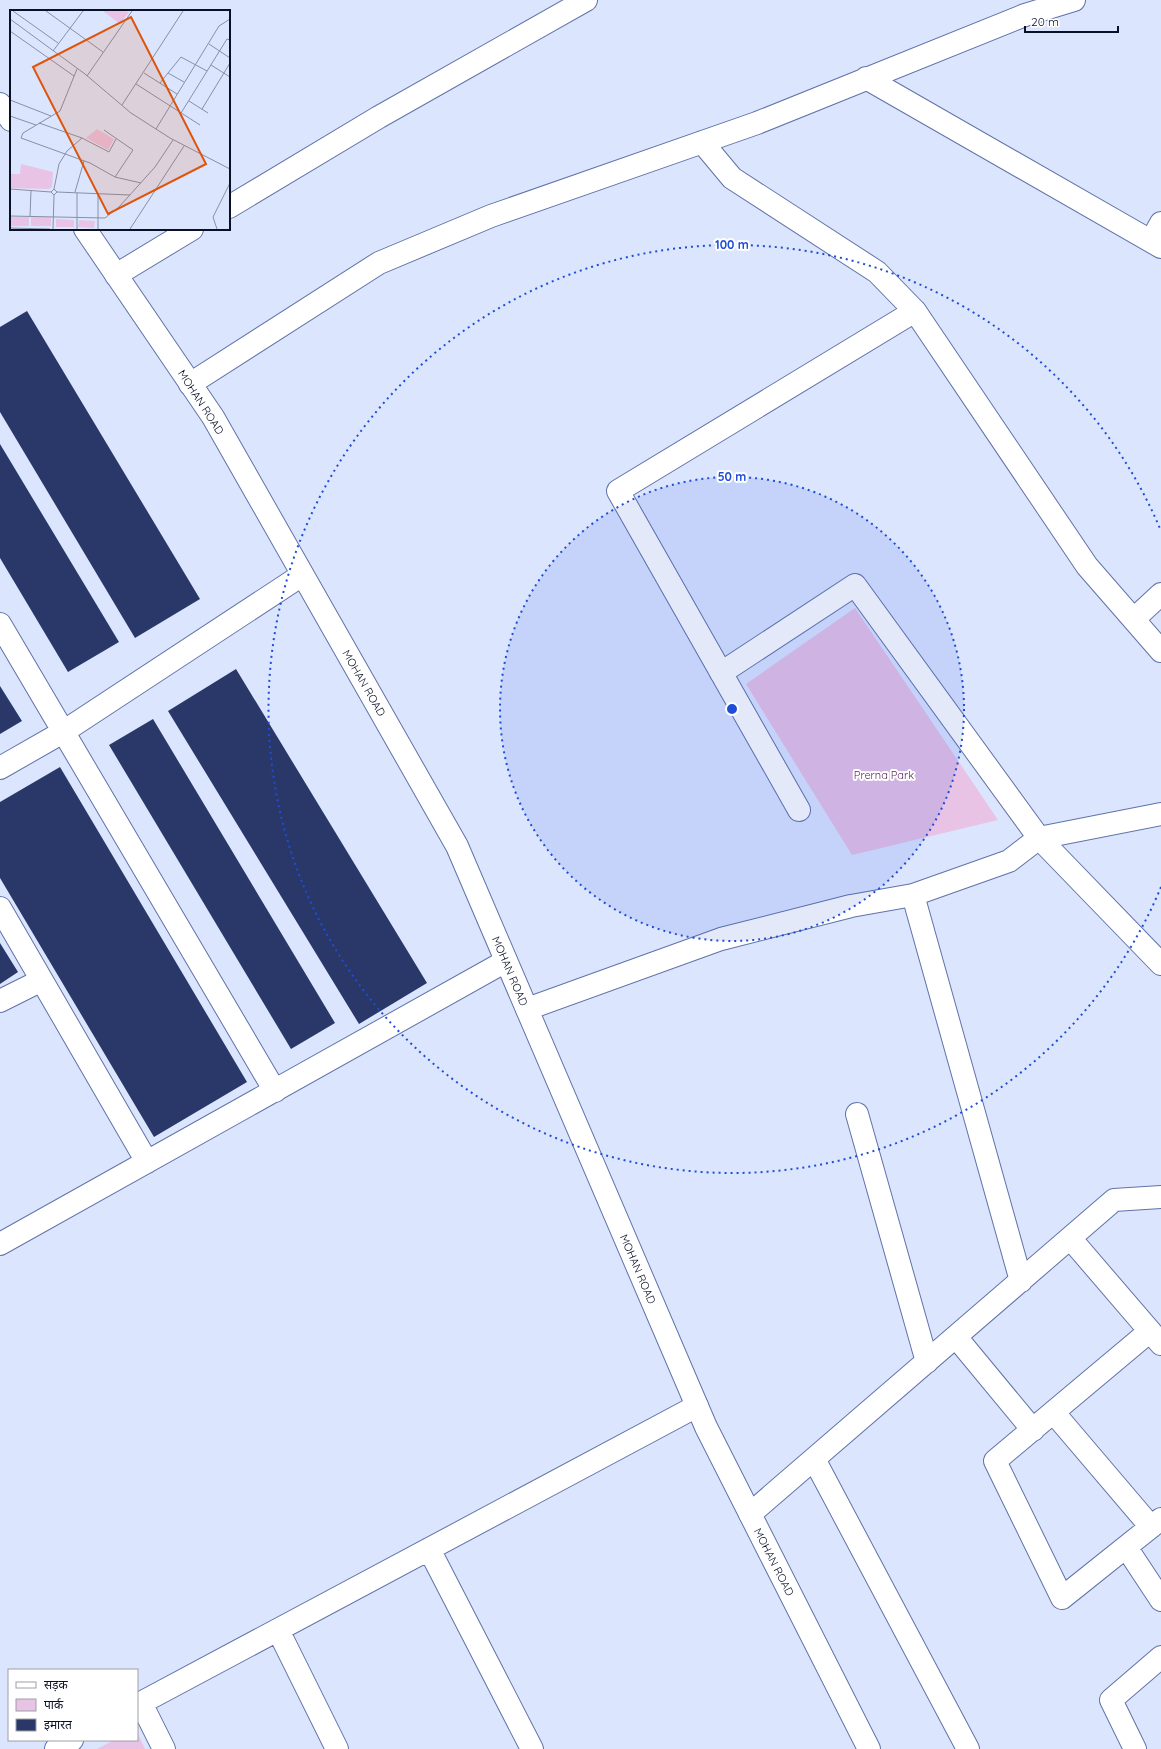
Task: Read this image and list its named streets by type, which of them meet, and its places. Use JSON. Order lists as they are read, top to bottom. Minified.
{"streets":{"street":["MOHAN ROAD"]},"parks":["Prerna Park"],"legend":["सड़क","पार्क","इमारत"],"scale_bar":"20 m","rings":["100 m","50 m"]}
